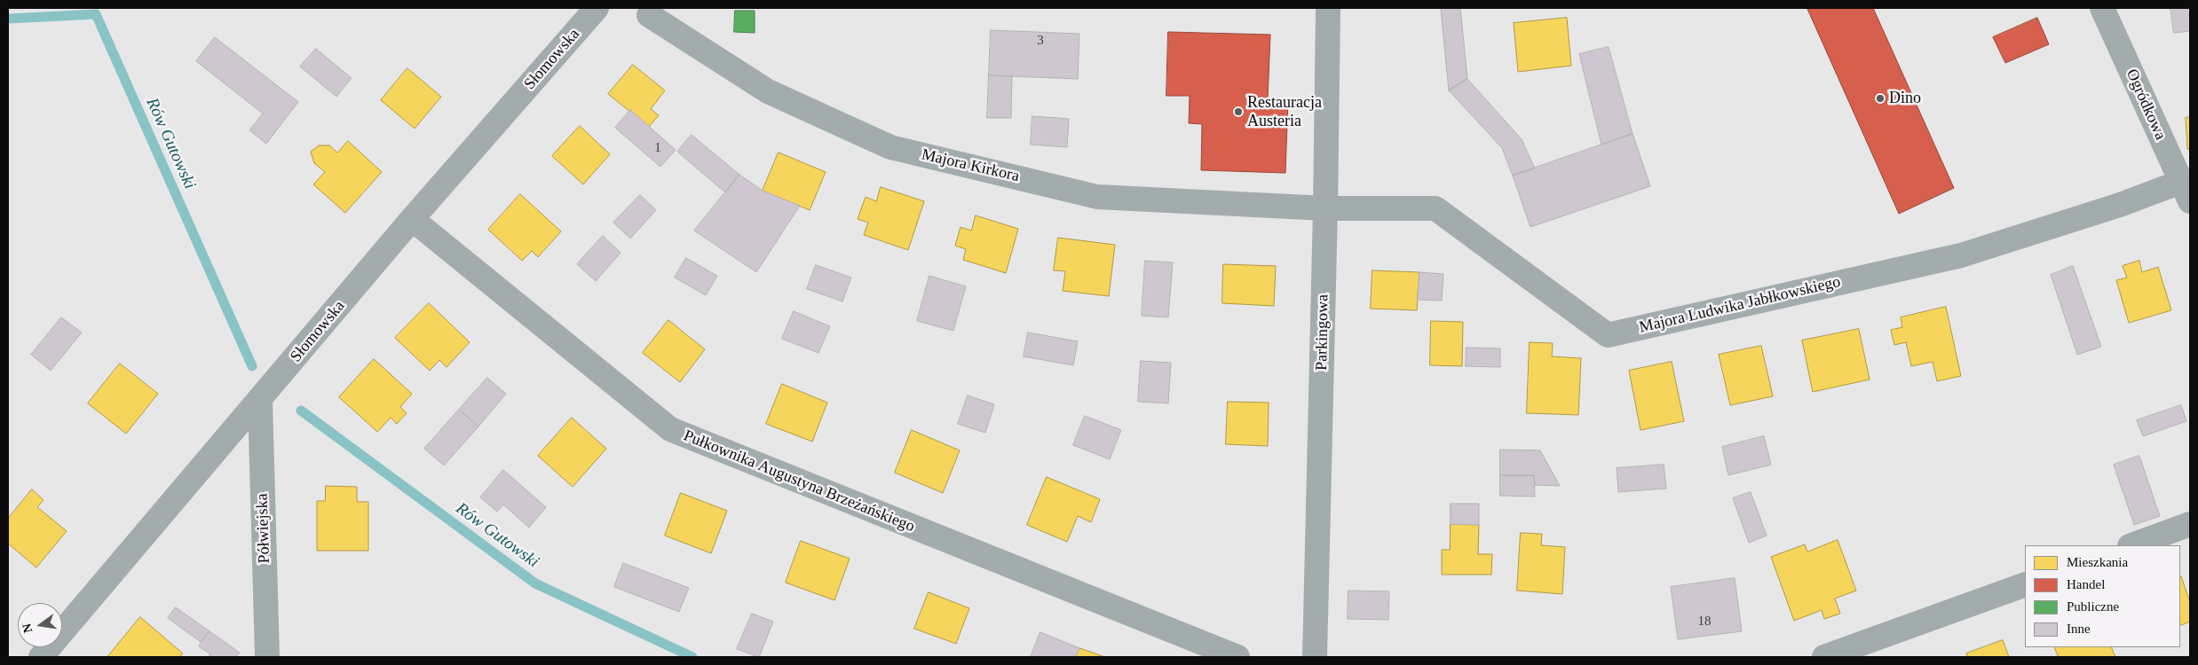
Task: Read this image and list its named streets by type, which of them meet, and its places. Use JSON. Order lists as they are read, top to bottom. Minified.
{"streets":{"street":["Słomowska","Ogródkowa","Majora Kirkora","Majora Ludwika Jabłkowskiego","Parkingowa","Pułkownika Augustyna Brzeżańskiego","Półwiejska"]},"crossings":[["Słomowska","Pułkownika Augustyna Brzeżańskiego"],["Słomowska","Półwiejska"],["Ogródkowa","Majora Ludwika Jabłkowskiego"],["Majora Kirkora","Majora Ludwika Jabłkowskiego"],["Majora Kirkora","Parkingowa"],["Majora Ludwika Jabłkowskiego","Parkingowa"]],"water":["Rów Gutowski"],"places":["Dino","Restauracja Austeria"],"house_numbers":["3","1","18"],"legend":["Mieszkania","Handel","Publiczne","Inne"],"north":"left"}
